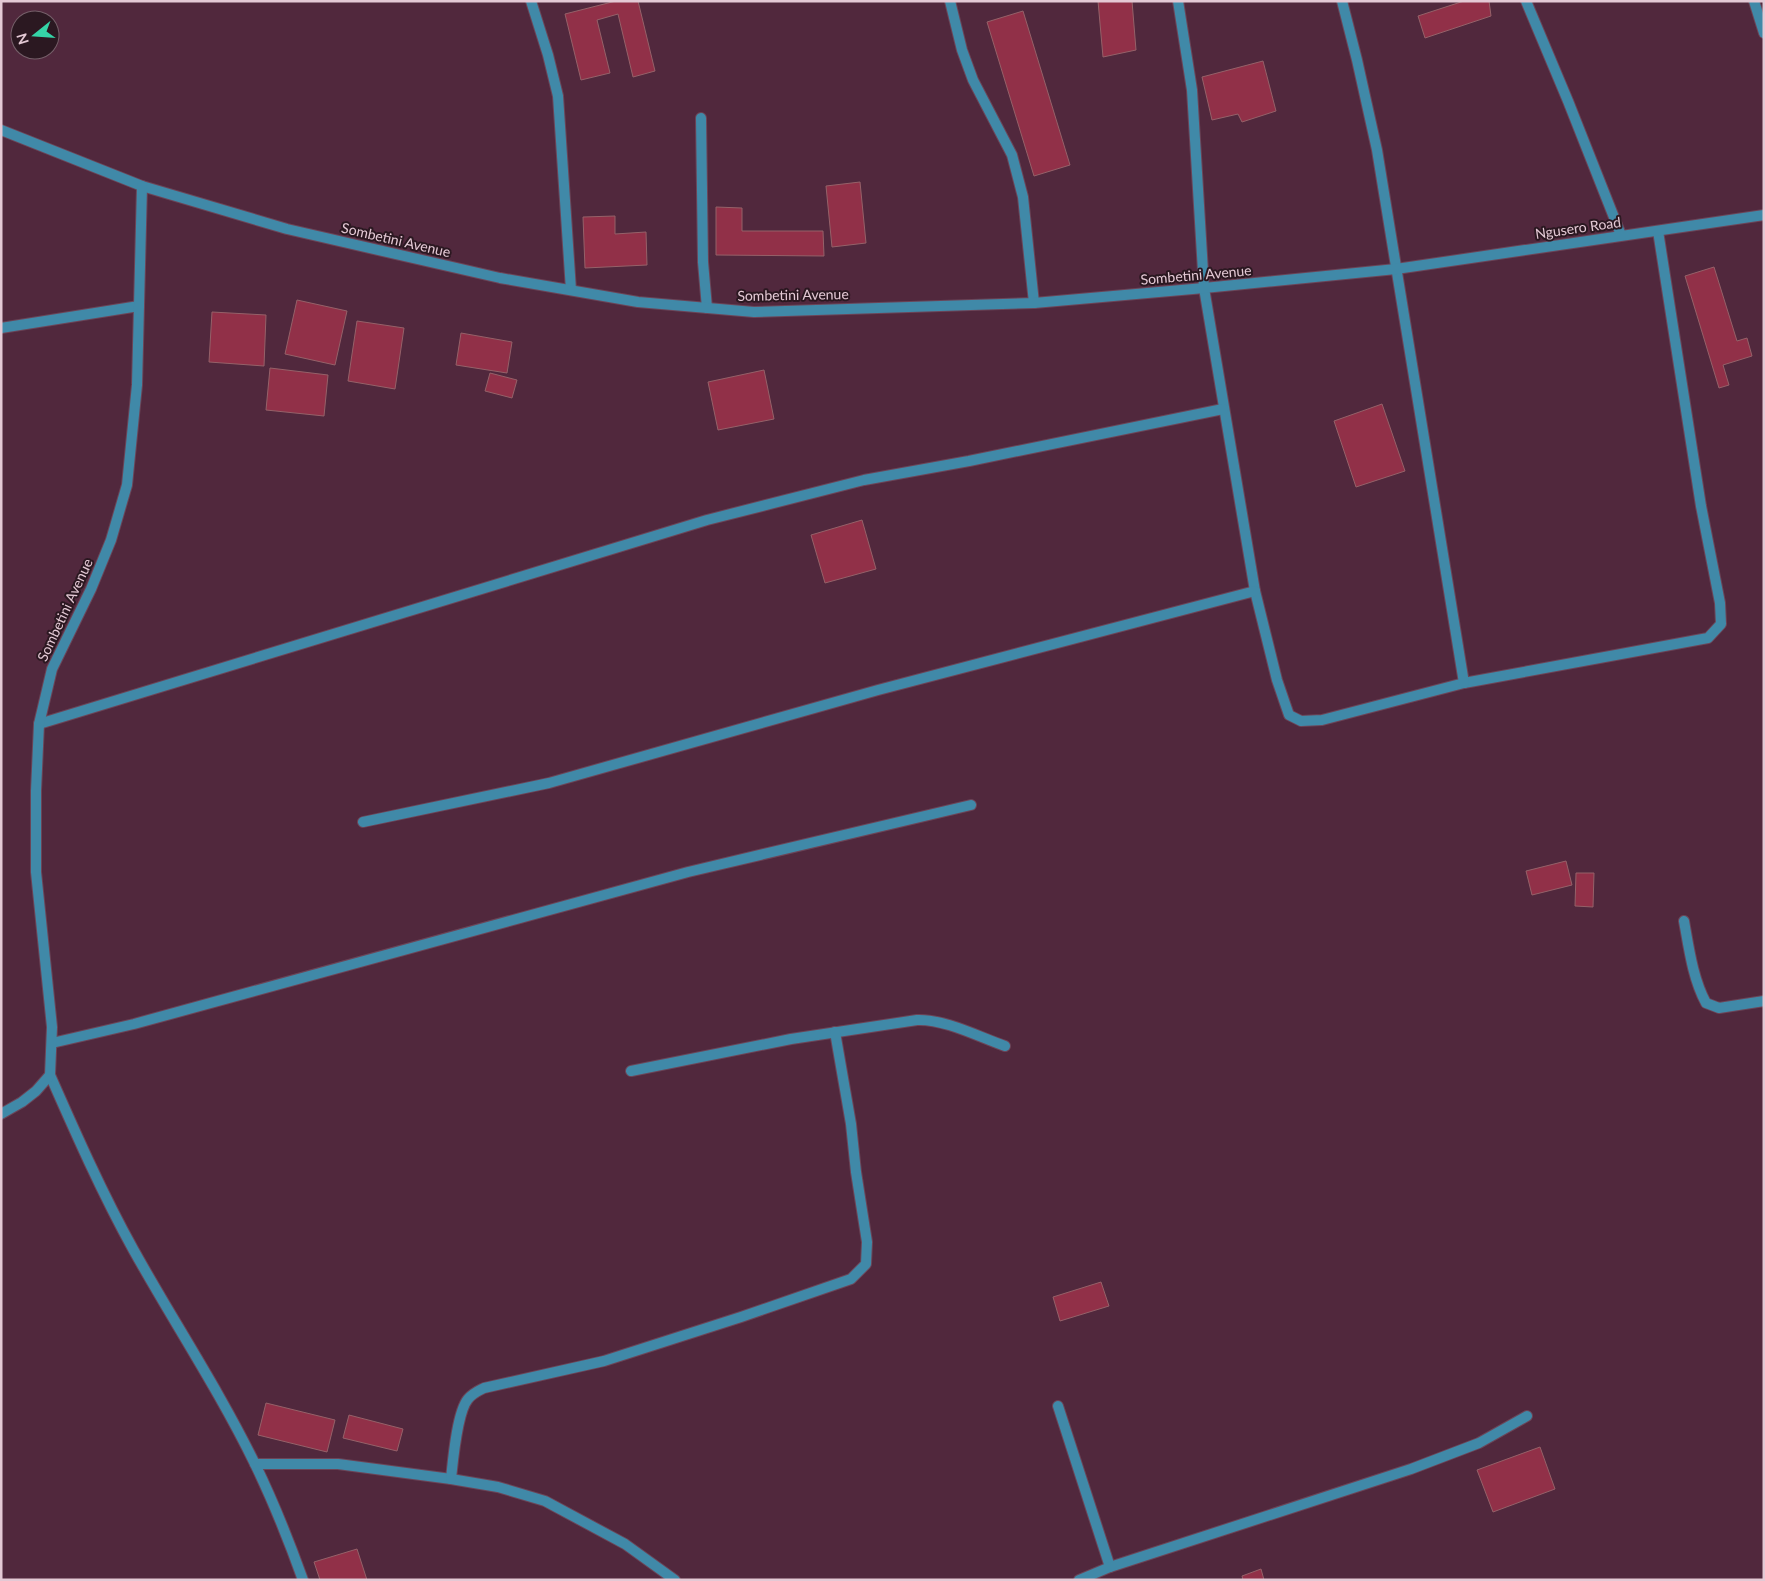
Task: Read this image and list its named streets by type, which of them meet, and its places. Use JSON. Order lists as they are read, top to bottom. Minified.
{"streets":{"street":["Ngusero Road","Sombetini Avenue"]},"crossings":[["Ngusero Road","Sombetini Avenue"]],"north":"left"}
